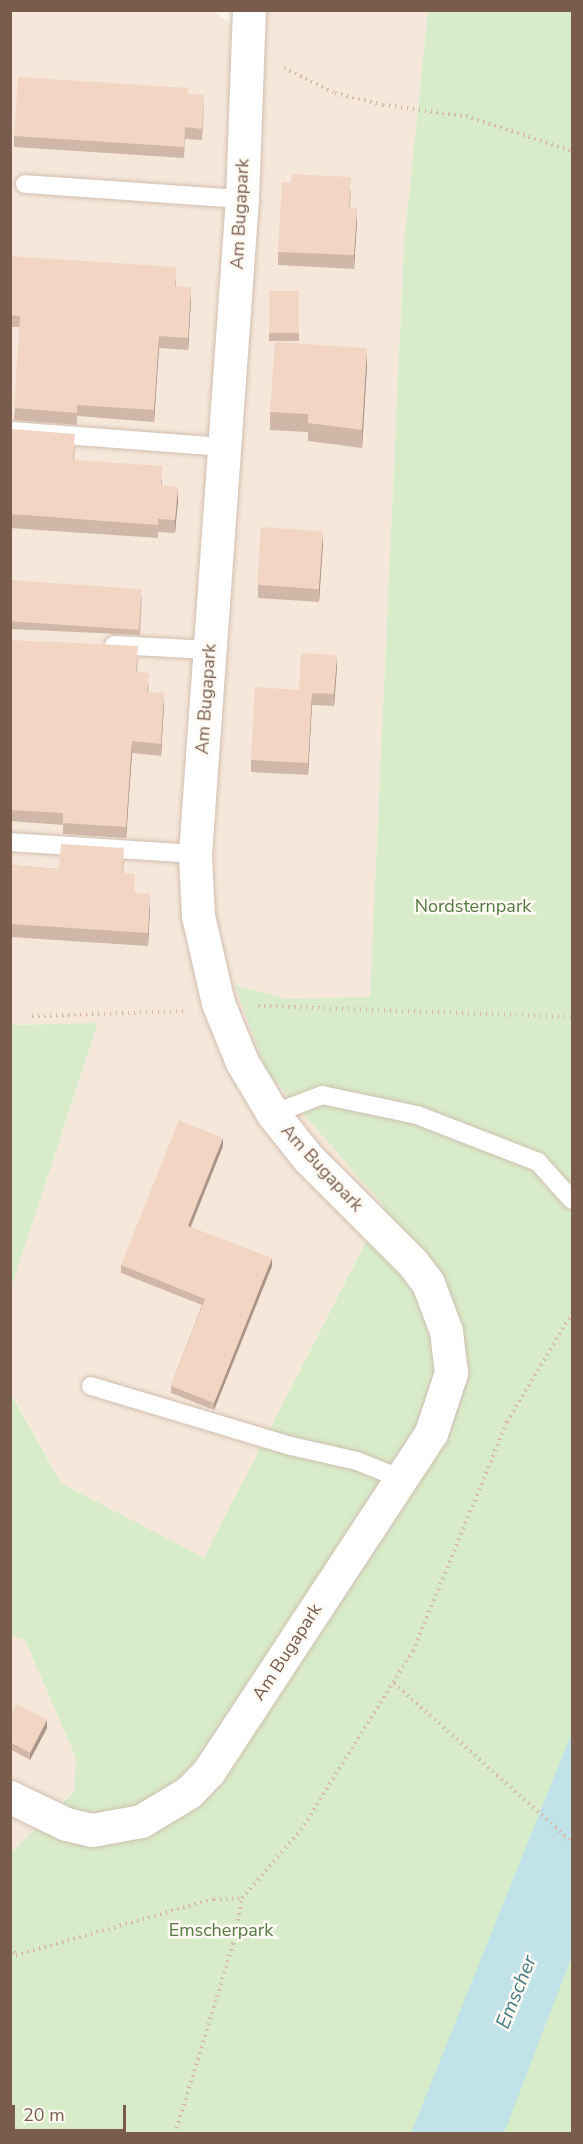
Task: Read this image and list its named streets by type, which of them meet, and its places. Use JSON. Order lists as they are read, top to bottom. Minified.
{"streets":{"street":["Am Bugapark"]},"water":["Emscher"],"parks":["Nordsternpark","Emscherpark"],"scale_bar":"20 m"}
